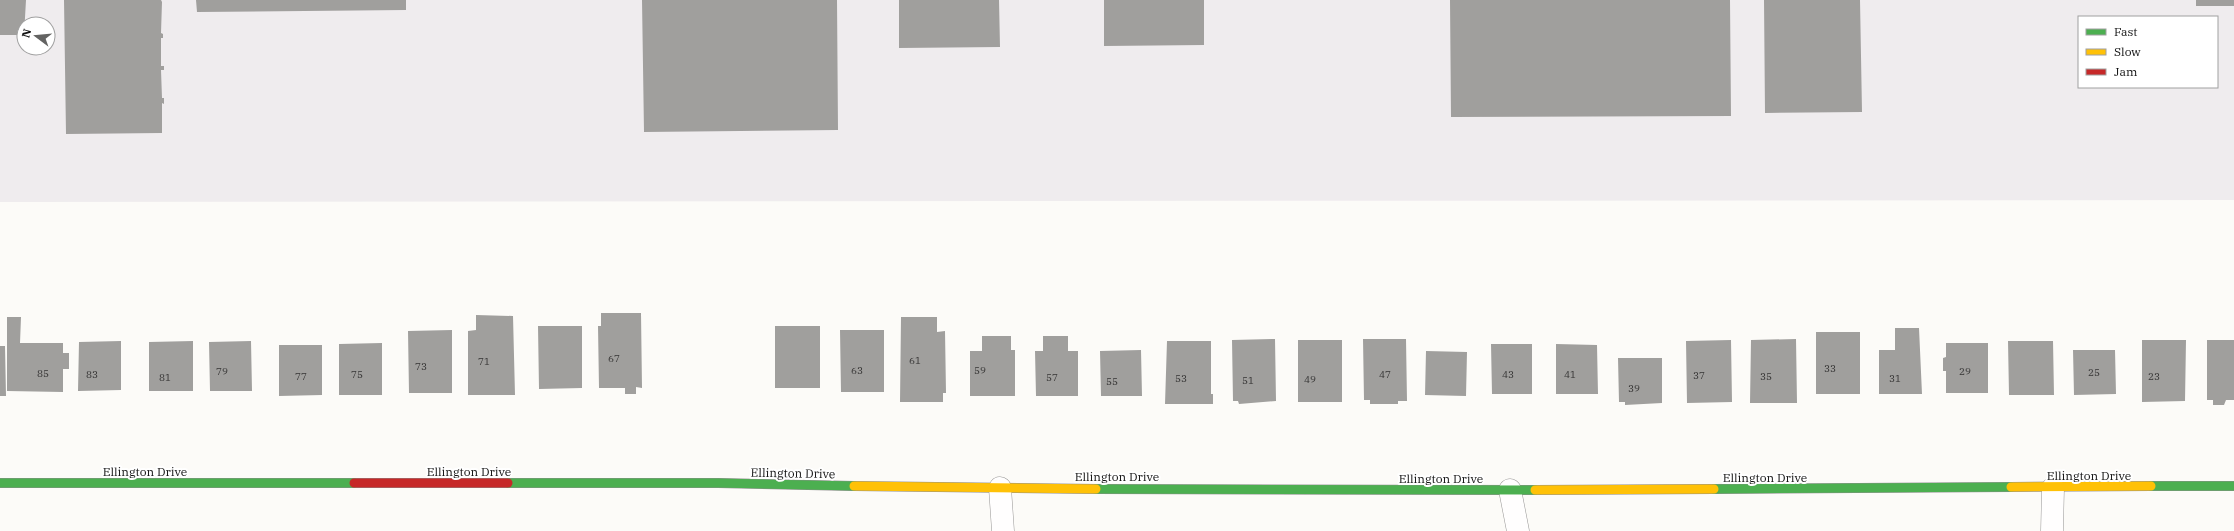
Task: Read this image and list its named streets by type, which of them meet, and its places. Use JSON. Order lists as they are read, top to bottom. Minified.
{"streets":{"street":["Ellington Drive"]},"house_numbers":["67","61","71","73","33","63","59","79","29","25","85","83","75","47","43","41","37","77","35","23","81","57","53","31","49","51","55","39"],"legend":["Fast","Slow","Jam"],"north":"left"}
